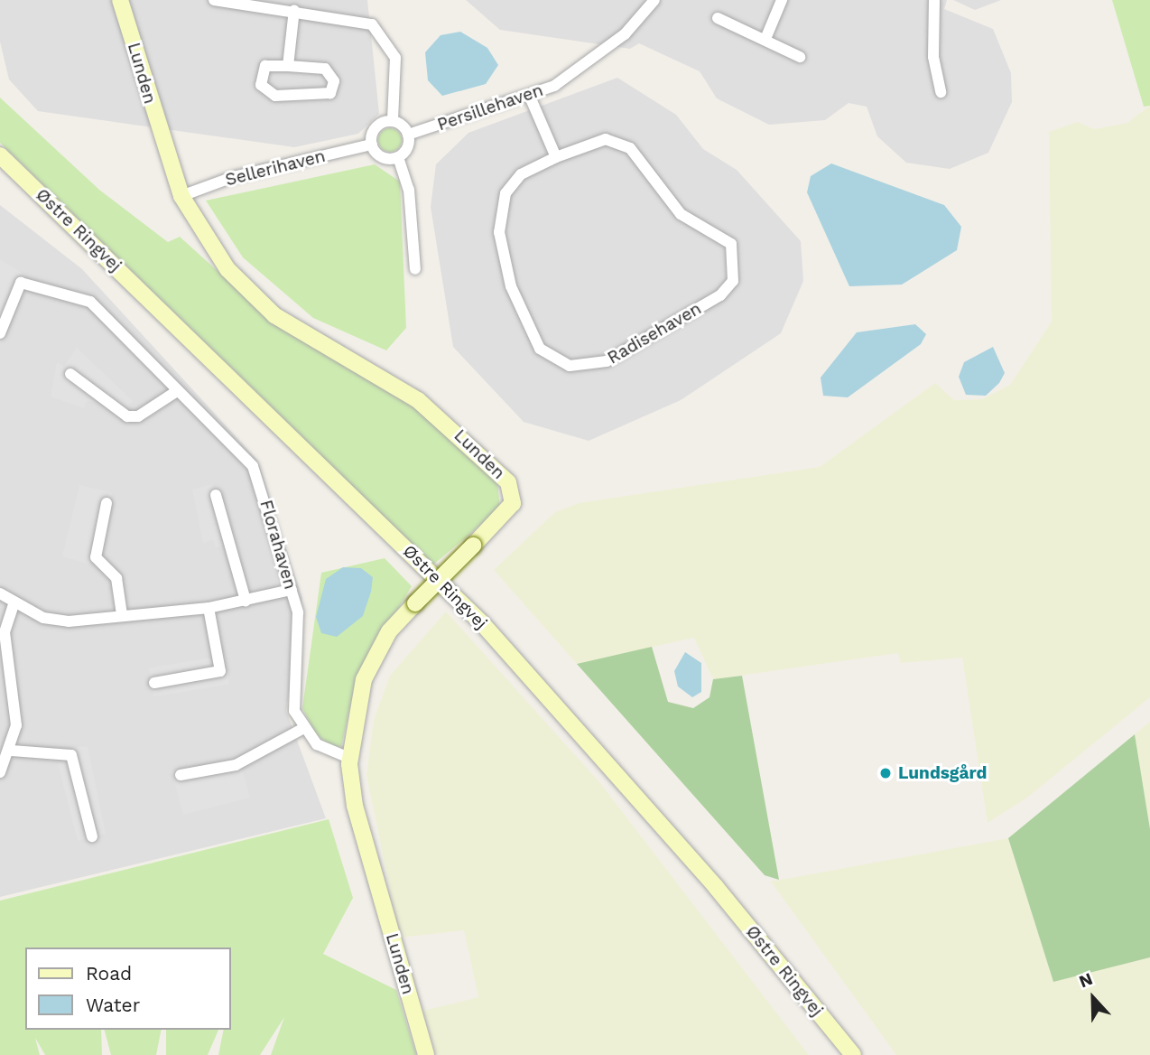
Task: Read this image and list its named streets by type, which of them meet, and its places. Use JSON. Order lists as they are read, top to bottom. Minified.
{"streets":{"street":["Lunden","Persillehaven","Sellerihaven","Østre Ringvej","Radisehaven","Florahaven"]},"crossings":[["Lunden","Sellerihaven"],["Persillehaven","Sellerihaven"]],"places":["Lundsgård"],"legend":["Road","Water"],"north":"top"}
